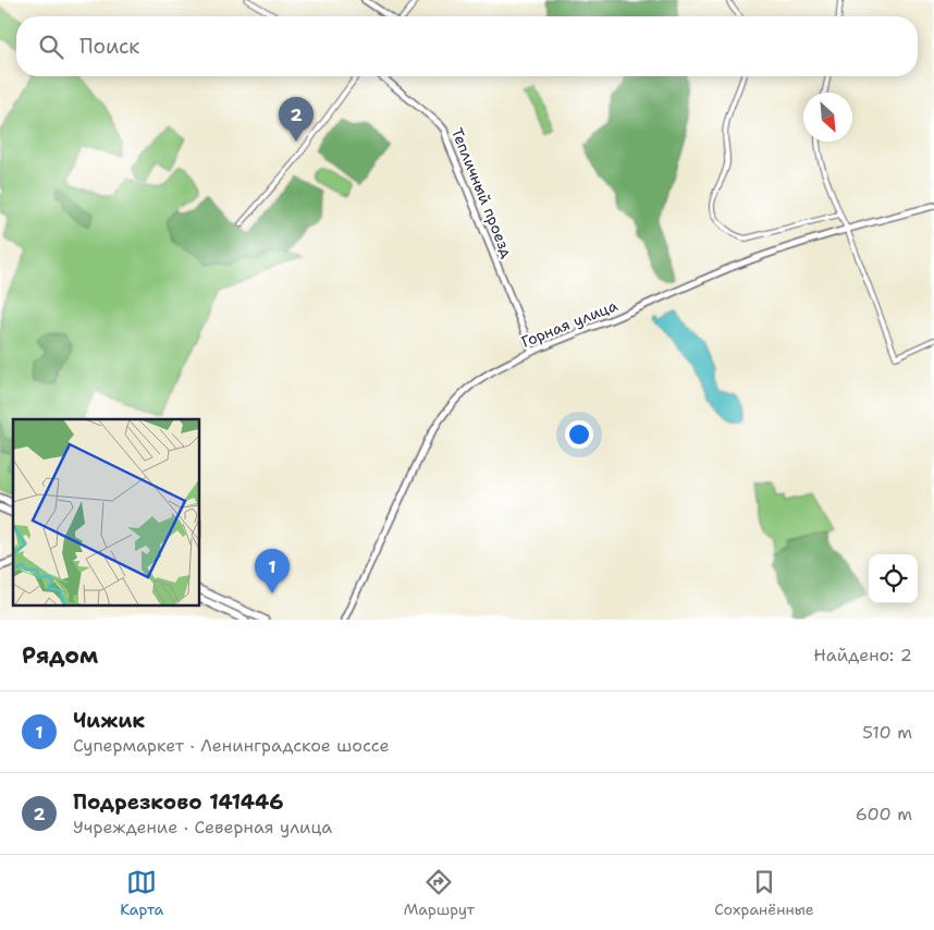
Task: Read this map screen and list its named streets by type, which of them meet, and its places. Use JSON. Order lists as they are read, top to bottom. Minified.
{"streets":{"street":["Тепличный проезд","Горная улица"]},"crossings":[["Тепличный проезд","Горная улица"]],"north":"bottom right","page":{"search":"Поиск","pins":["2","1"],"heading":["Рядом","Найдено: 2"],"list":[{"mark":"1","name":"Чижик","note":"Супермаркет · Ленинградское шоссе","value":"510 m"},{"mark":"2","name":"Подрезково 141446","note":"Учреждение · Северная улица","value":"600 m"}],"nav":["Карта","Маршрут","Сохранённые"]}}
